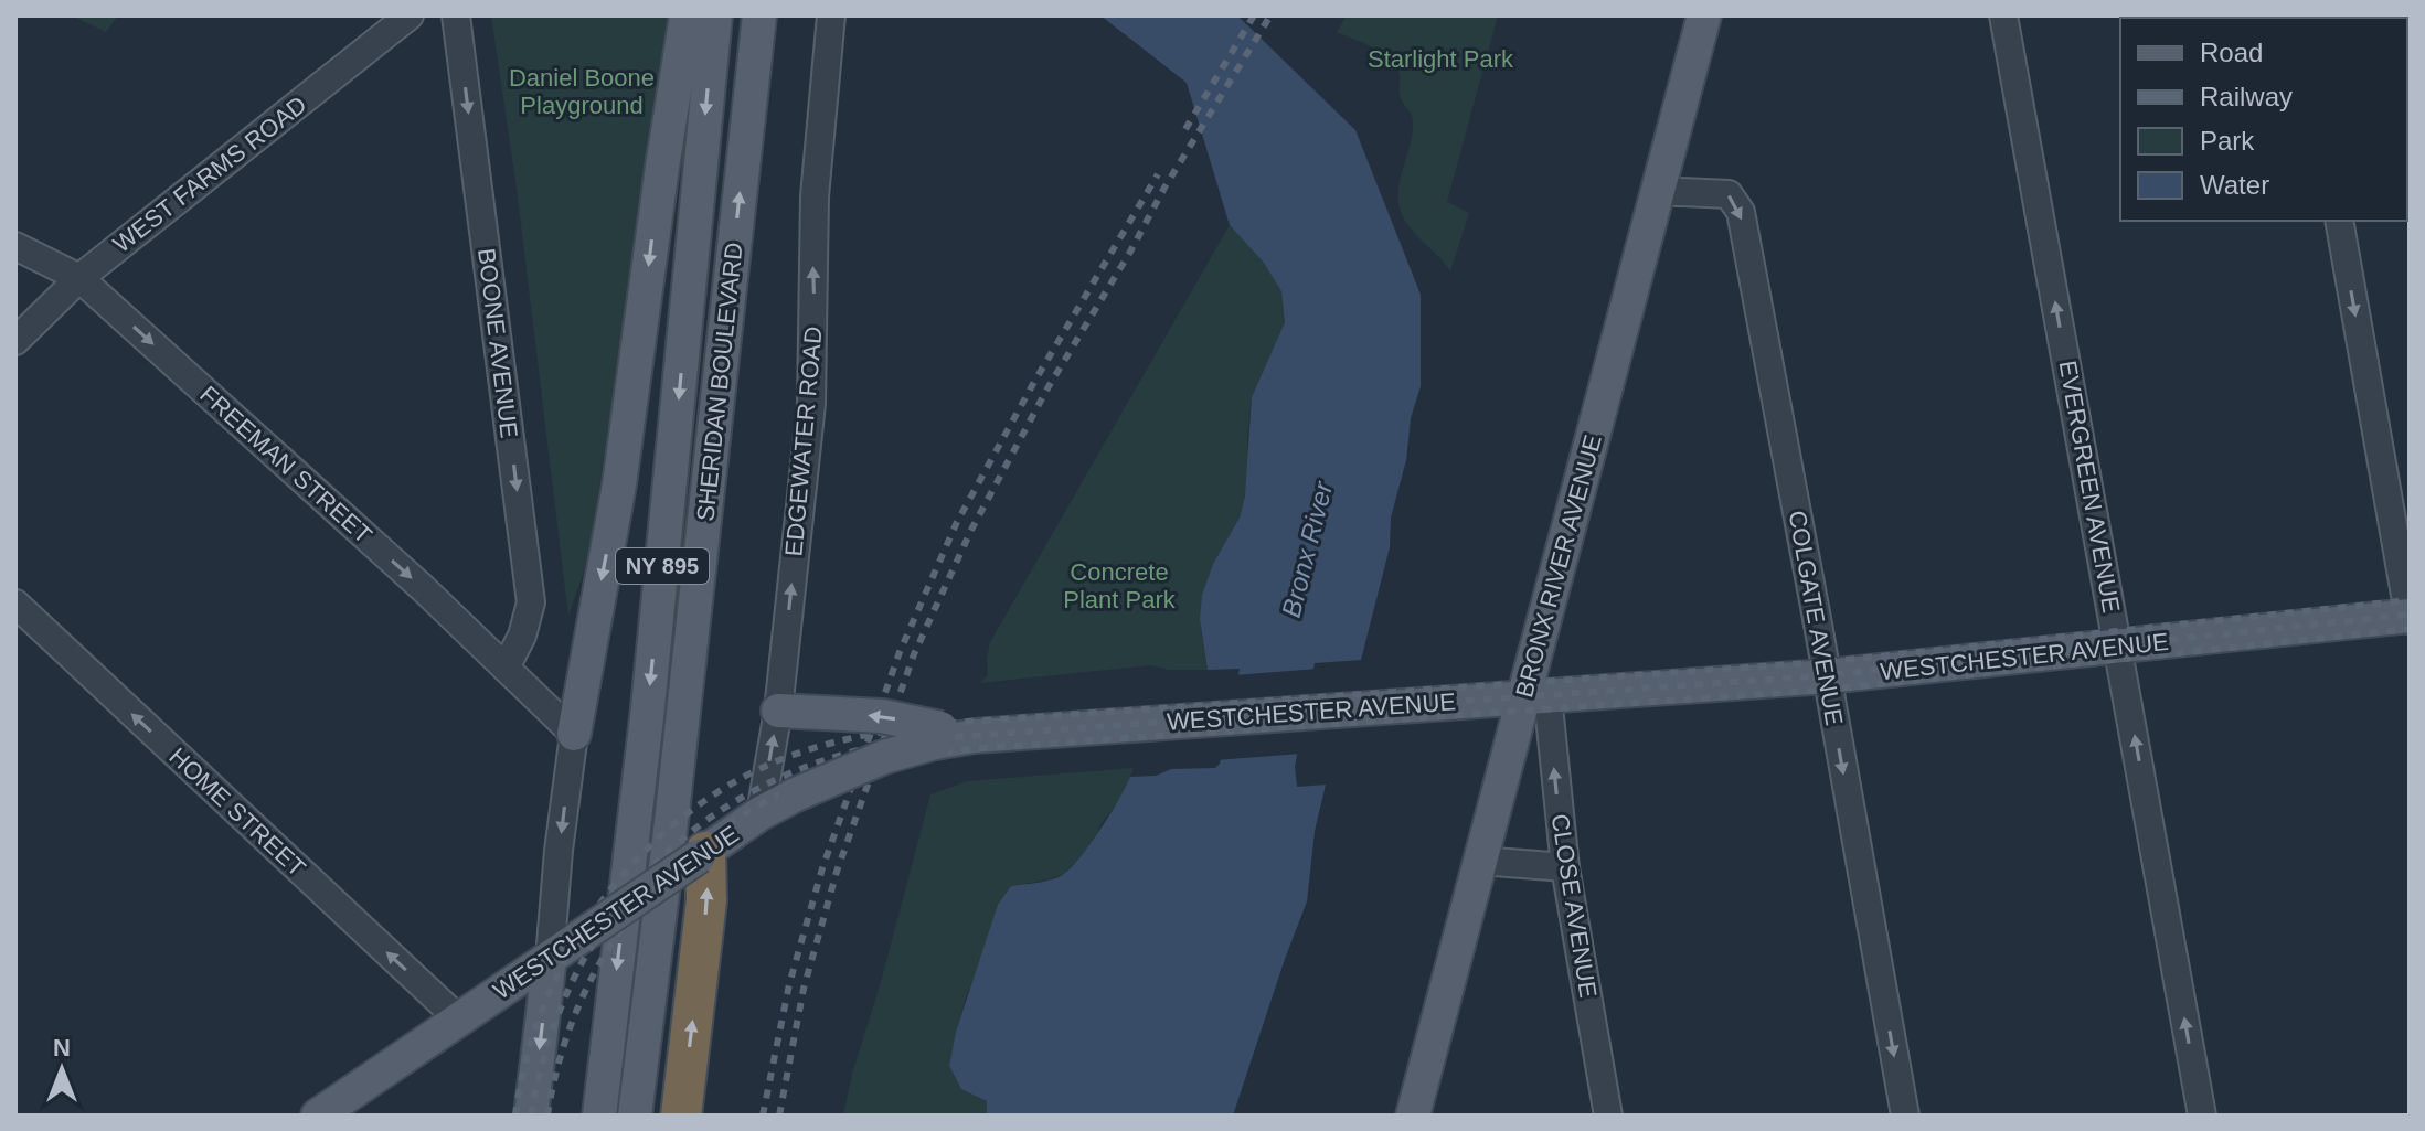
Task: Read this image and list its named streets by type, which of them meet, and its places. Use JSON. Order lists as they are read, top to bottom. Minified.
{"streets":{"main road":["SHERIDAN BOULEVARD","NY 895","BRONX RIVER AVENUE","WESTCHESTER AVENUE"],"street":["WEST FARMS ROAD","BOONE AVENUE","EDGEWATER ROAD","FREEMAN STREET","EVERGREEN AVENUE","COLGATE AVENUE","HOME STREET","CLOSE AVENUE"]},"crossings":[["WEST FARMS ROAD","FREEMAN STREET"],["BOONE AVENUE","FREEMAN STREET"],["EDGEWATER ROAD","WESTCHESTER AVENUE"],["EVERGREEN AVENUE","WESTCHESTER AVENUE"],["BRONX RIVER AVENUE","COLGATE AVENUE"],["BRONX RIVER AVENUE","WESTCHESTER AVENUE"],["BRONX RIVER AVENUE","CLOSE AVENUE"],["COLGATE AVENUE","WESTCHESTER AVENUE"],["WESTCHESTER AVENUE","HOME STREET"],["WESTCHESTER AVENUE","CLOSE AVENUE"]],"one_way":["BOONE AVENUE","EDGEWATER ROAD","FREEMAN STREET","EVERGREEN AVENUE","COLGATE AVENUE","HOME STREET","CLOSE AVENUE"],"water":["Bronx River"],"parks":["Starlight Park","Daniel Boone Playground","Concrete Plant Park"],"legend":["Road","Railway","Park","Water"],"north":"top"}
